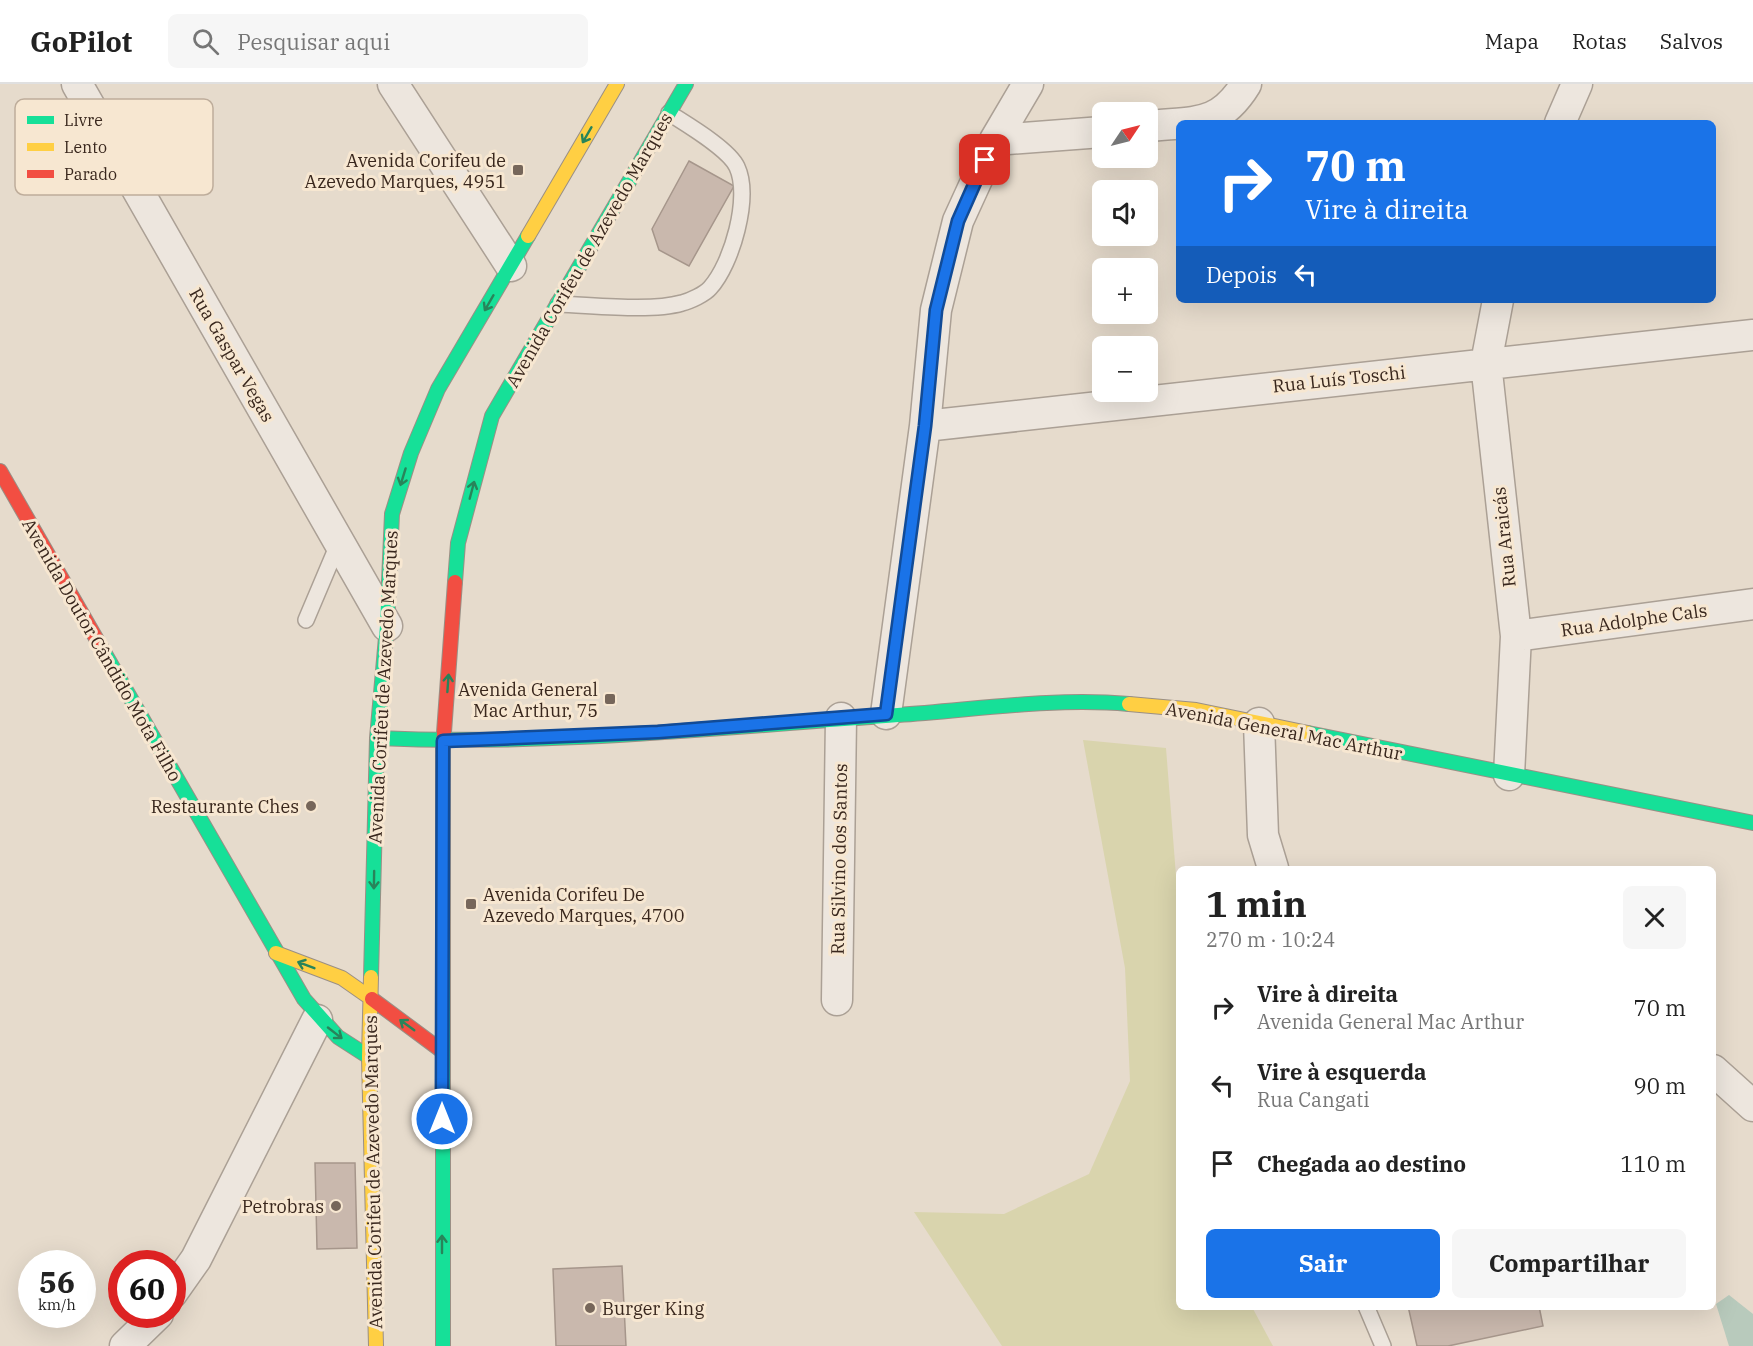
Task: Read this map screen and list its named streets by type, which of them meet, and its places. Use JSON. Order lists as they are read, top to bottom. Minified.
{"streets":{"main road":["Avenida Corifeu de Azevedo Marques","Avenida Doutor Cândido Mota Filho","Avenida General Mac Arthur"],"street":["Rua Gaspar Vegas","Rua Luís Toschi","Rua Araicás","Rua Adolphe Cals","Rua Silvino dos Santos"]},"crossings":[["Avenida Corifeu de Azevedo Marques","Rua Gaspar Vegas"],["Avenida Corifeu de Azevedo Marques","Avenida Doutor Cândido Mota Filho"],["Avenida Corifeu de Azevedo Marques","Avenida General Mac Arthur"],["Rua Luís Toschi","Rua Araicás"],["Rua Araicás","Rua Adolphe Cals"],["Rua Araicás","Avenida General Mac Arthur"],["Avenida General Mac Arthur","Rua Silvino dos Santos"]],"places":{"transit":["Avenida Corifeu de Azevedo Marques, 4951","Avenida General Mac Arthur, 75","Avenida Corifeu De Azevedo Marques, 4700"],"other":["Restaurante Ches","Petrobras","Burger King"]},"legend":["Livre","Lento","Parado"],"north":"top right","page":{"header":"GoPilot","search":"Pesquisar aqui","nav":["Mapa","Rotas","Salvos"],"map_buttons":["+","−"],"turn":["70 m","Vire à direita"],"then":"Depois","heading":["1 min","270 m · 10:24"],"list":[{"name":"Vire à direita","note":"Avenida General Mac Arthur","value":"70 m"},{"name":"Vire à esquerda","note":"Rua Cangati","value":"90 m"},{"name":"Chegada ao destino","value":"110 m"}],"buttons":["Sair","Compartilhar"],"speed":"56 km/h","limit":"60"}}
